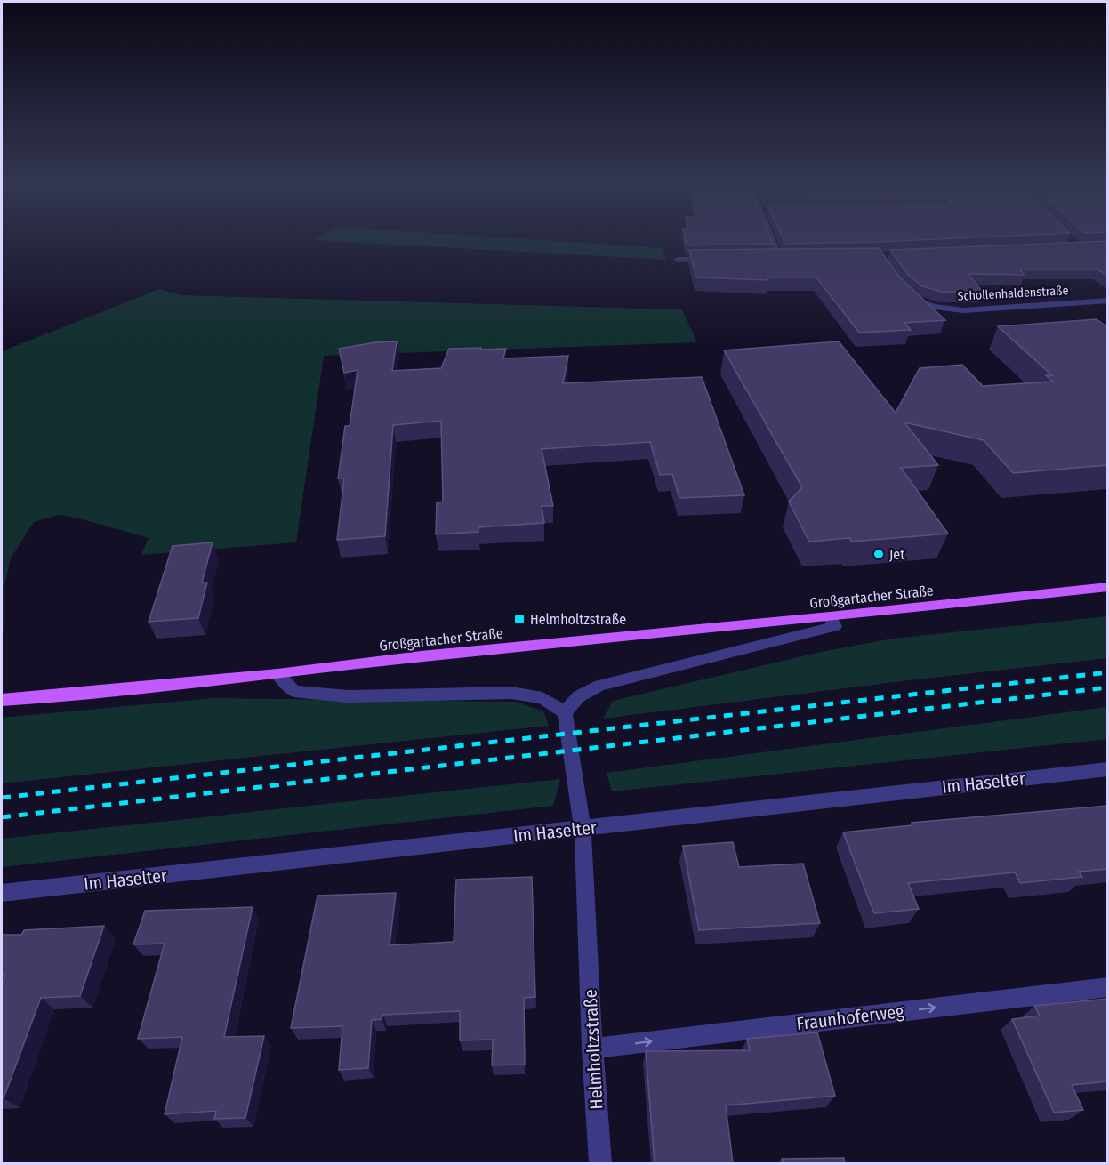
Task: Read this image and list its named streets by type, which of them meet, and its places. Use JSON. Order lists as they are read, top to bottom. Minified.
{"streets":{"main road":["Großgartacher Straße"],"street":["Schollenhaldenstraße","Im Haselter","Fraunhoferweg","Helmholtzstraße"]},"crossings":[["Im Haselter","Helmholtzstraße"],["Fraunhoferweg","Helmholtzstraße"]],"one_way":["Fraunhoferweg"],"places":{"other":["Jet"],"transit":["Helmholtzstraße"]}}
